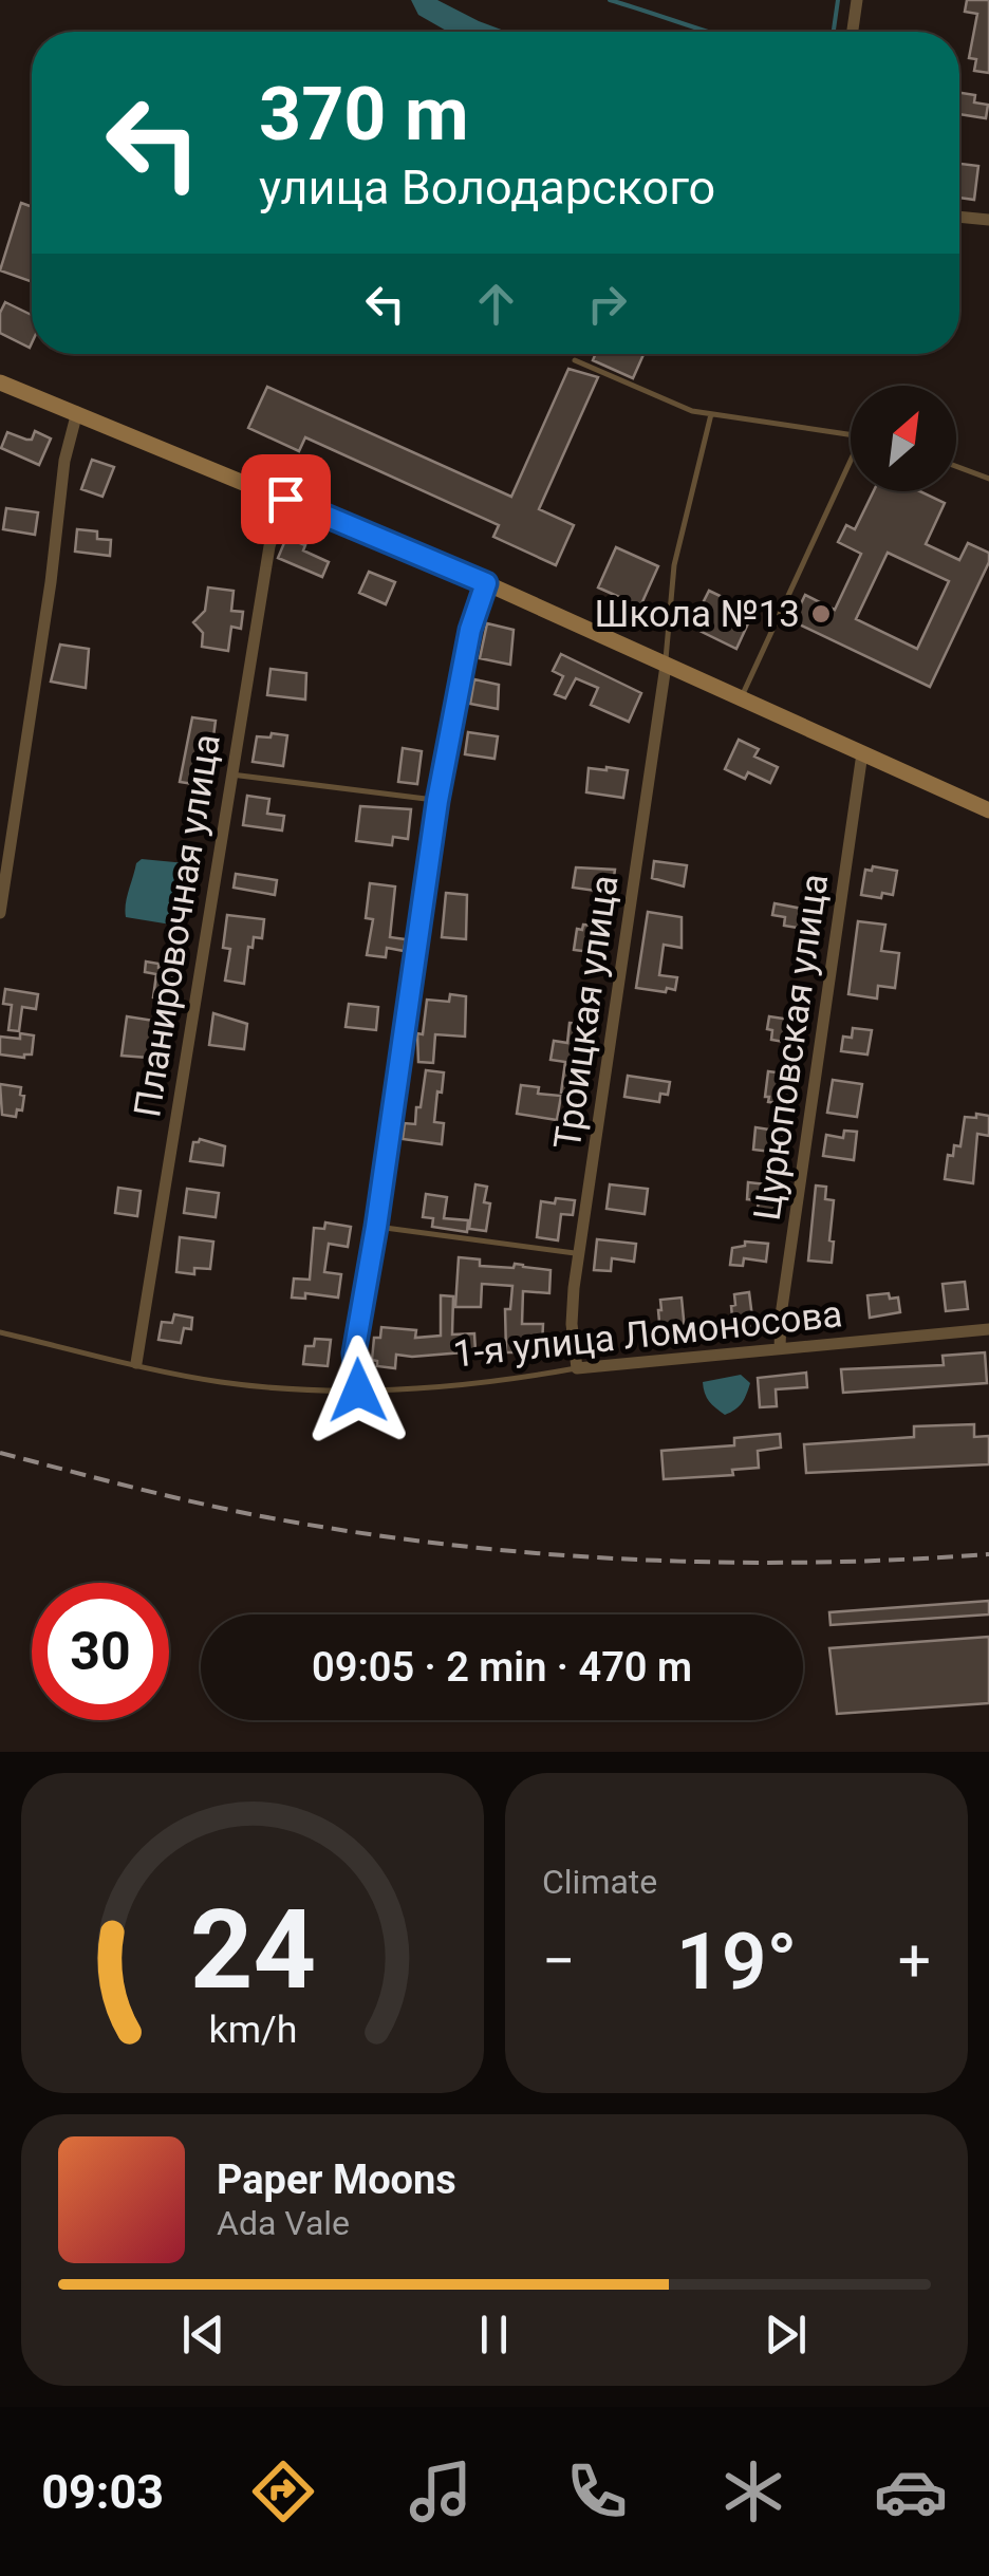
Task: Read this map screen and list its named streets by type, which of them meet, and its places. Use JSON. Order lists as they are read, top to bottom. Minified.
{"streets":{"street":["Планировочная улица","Троицкая улица","Цурюповская улица","1-я улица Ломоносова"]},"crossings":[["Планировочная улица","1-я улица Ломоносова"],["Троицкая улица","1-я улица Ломоносова"],["Цурюповская улица","1-я улица Ломоносова"]],"places":["Школа №13"],"north":"top right","page":{"turn":["370 m","улица Володарского"],"limit":"30","trip":"09:05 · 2 min · 470 m","tile":"Climate","heat":["−","19°","+"],"song":["Paper Moons","Ada Vale"],"tabs":"09:03","gauge":["24","km/h"]}}
